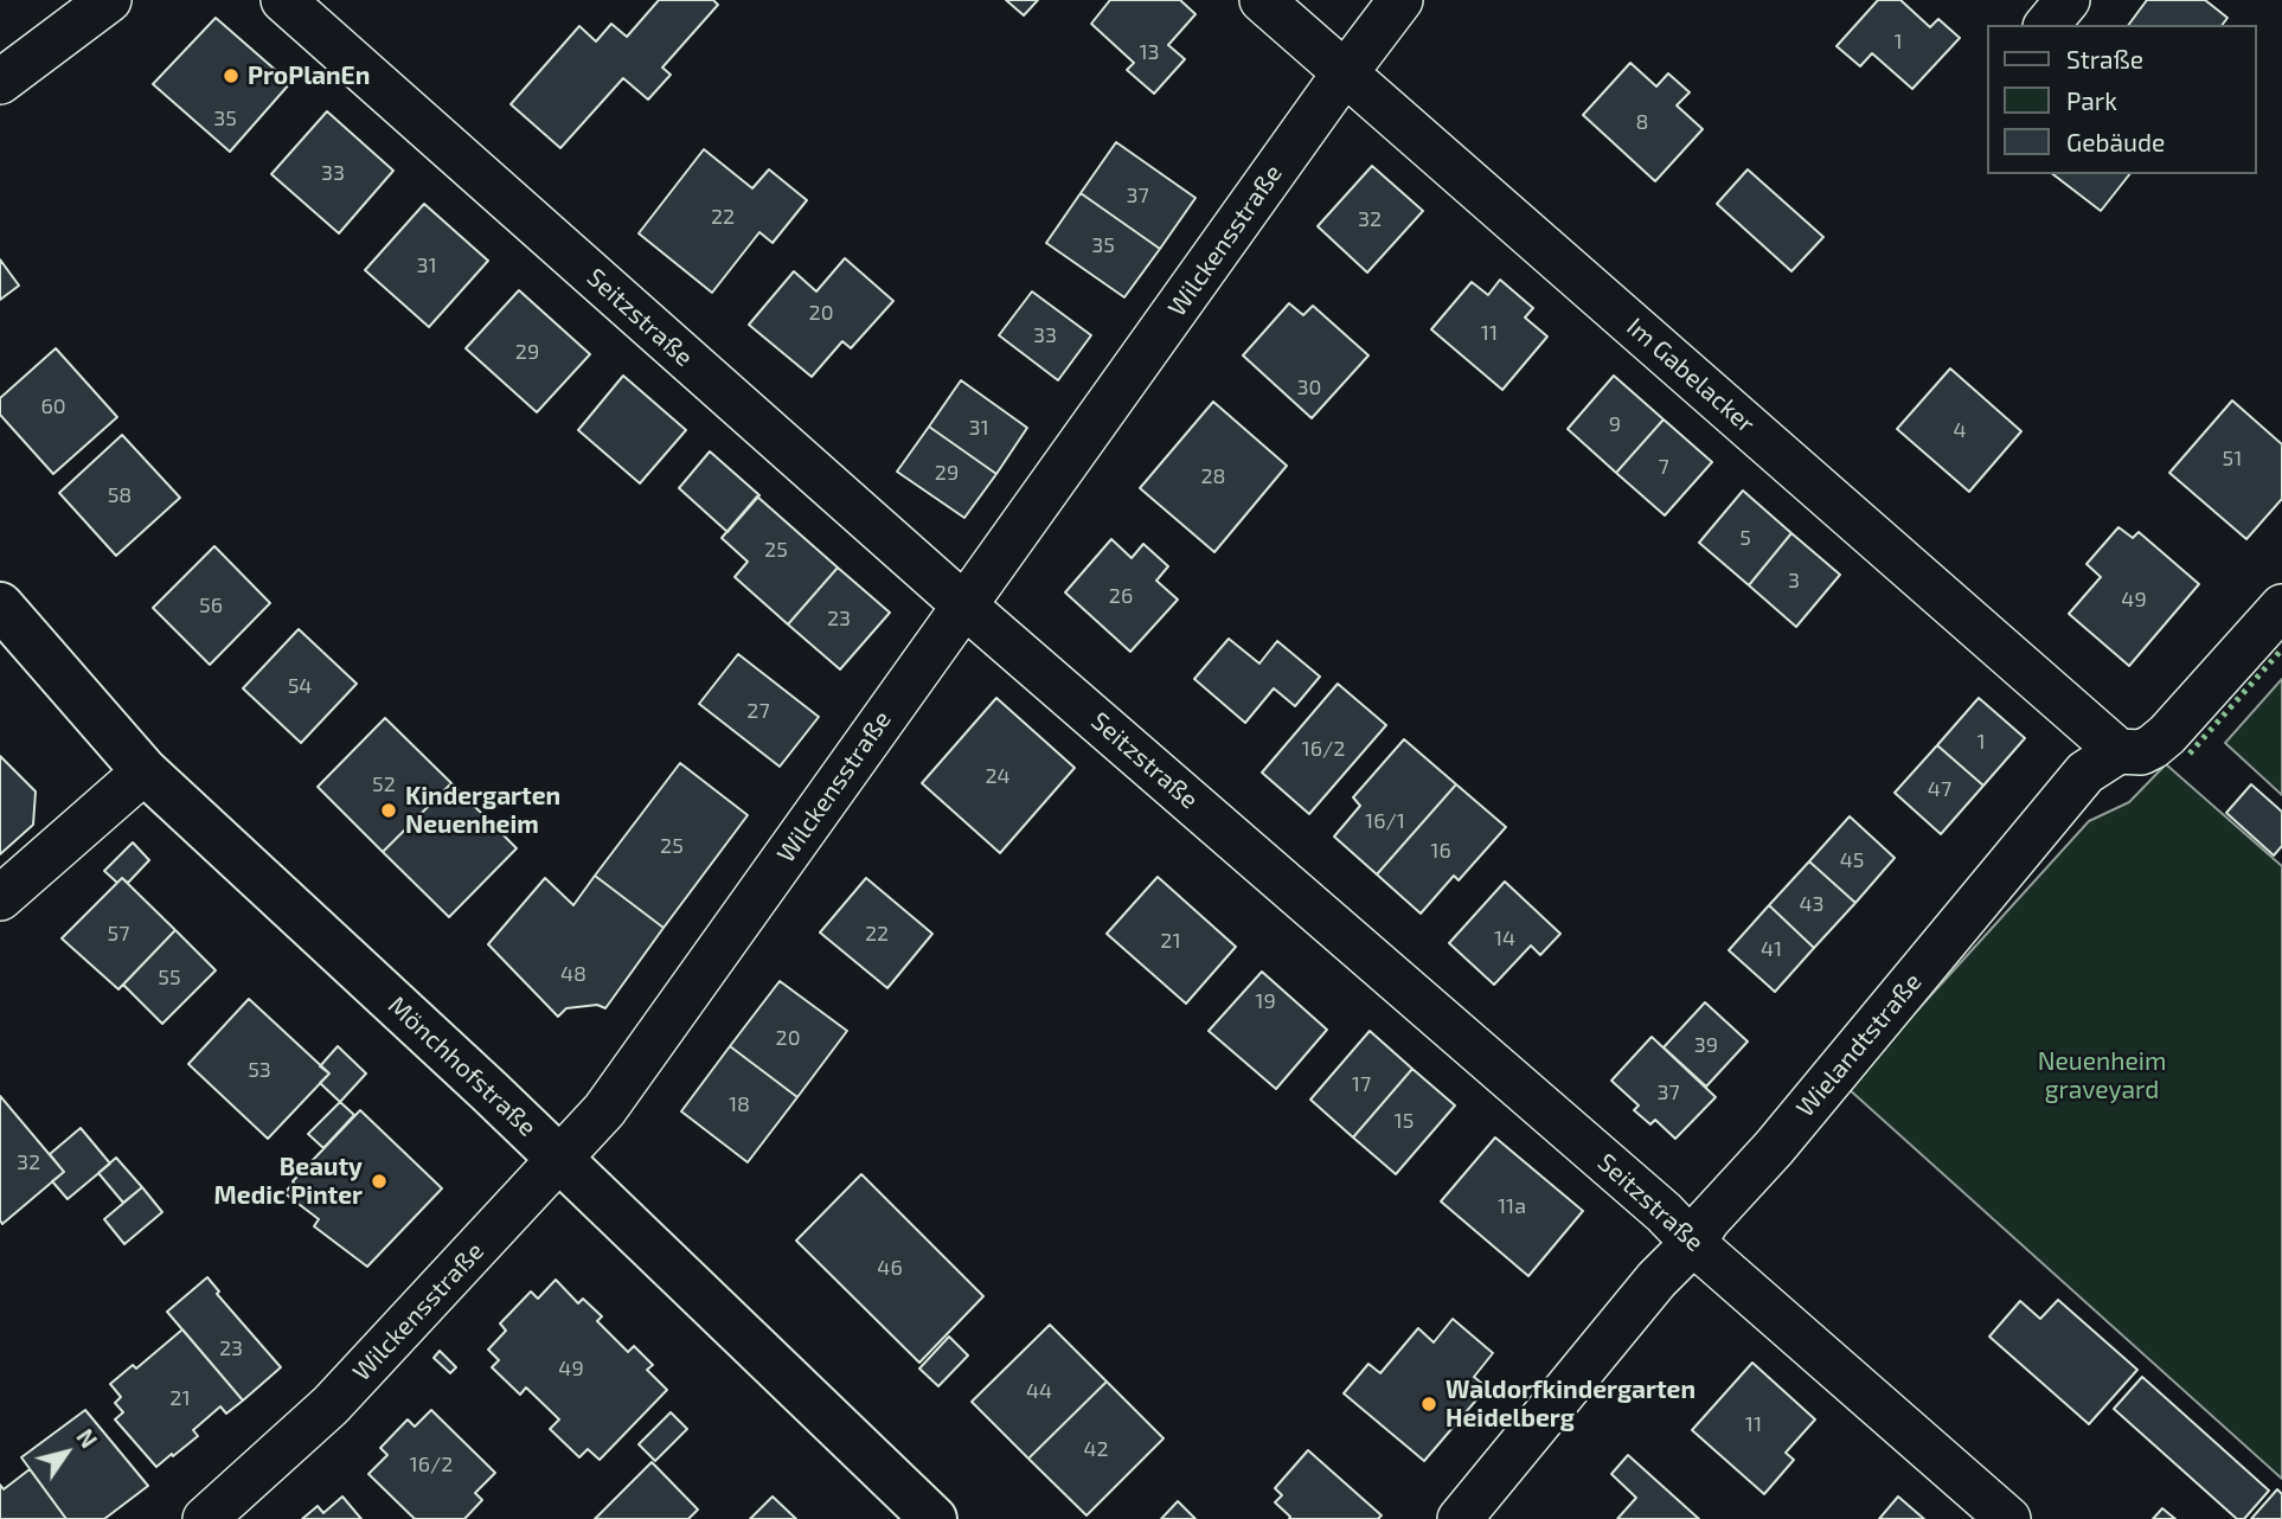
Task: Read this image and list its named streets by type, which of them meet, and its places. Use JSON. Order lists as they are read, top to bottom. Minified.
{"streets":{"street":["Wilckensstraße","Seitzstraße","Im Gabelacker","Wielandtstraße","Mönchhofstraße"]},"crossings":[["Wilckensstraße","Seitzstraße"],["Wilckensstraße","Im Gabelacker"],["Wilckensstraße","Mönchhofstraße"],["Seitzstraße","Wielandtstraße"],["Im Gabelacker","Wielandtstraße"]],"parks":["Neuenheim graveyard"],"places":["ProPlanEn","Kindergarten Neuenheim","Beauty Medic Pinter","Waldorfkindergarten Heidelberg"],"house_numbers":["1","13","35","8","33","37","22","32","35","31","20","11","33","29","30","60","9","31","4","51","7","29","28","58","5","25","3","26","49","56","23","54","27","1","16/2","24","52","47","16/1","25","16","45","43","57","22","14","21","41","48","55","19","20","39","53","17","37","18","15","32","11a","46","23","49","44","21","11","42","16/2"],"legend":["Straße","Park","Gebäude"],"north":"top right"}
